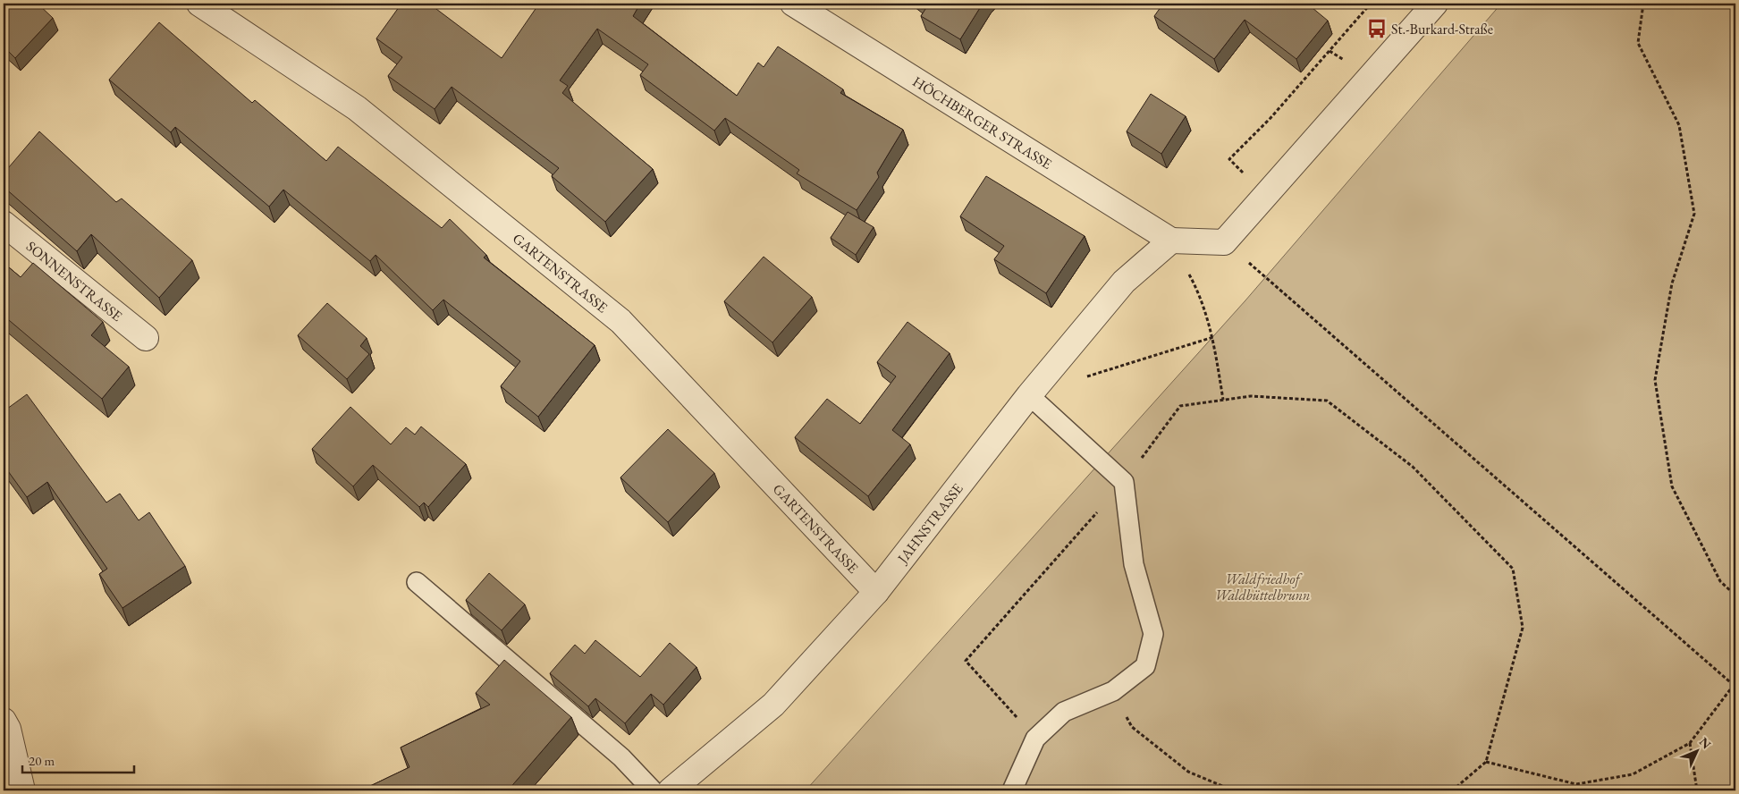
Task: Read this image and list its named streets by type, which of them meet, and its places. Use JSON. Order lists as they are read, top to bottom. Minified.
{"streets":{"street":["HÖCHBERGER STRASSE","GARTENSTRASSE","SONNENSTRASSE","JAHNSTRASSE"]},"crossings":[["HÖCHBERGER STRASSE","JAHNSTRASSE"],["GARTENSTRASSE","JAHNSTRASSE"]],"parks":["Waldfriedhof Waldbüttelbrunn"],"places":{"bus stop":["St.-Burkard-Straße"]},"scale_bar":"20 m","north":"top right"}
